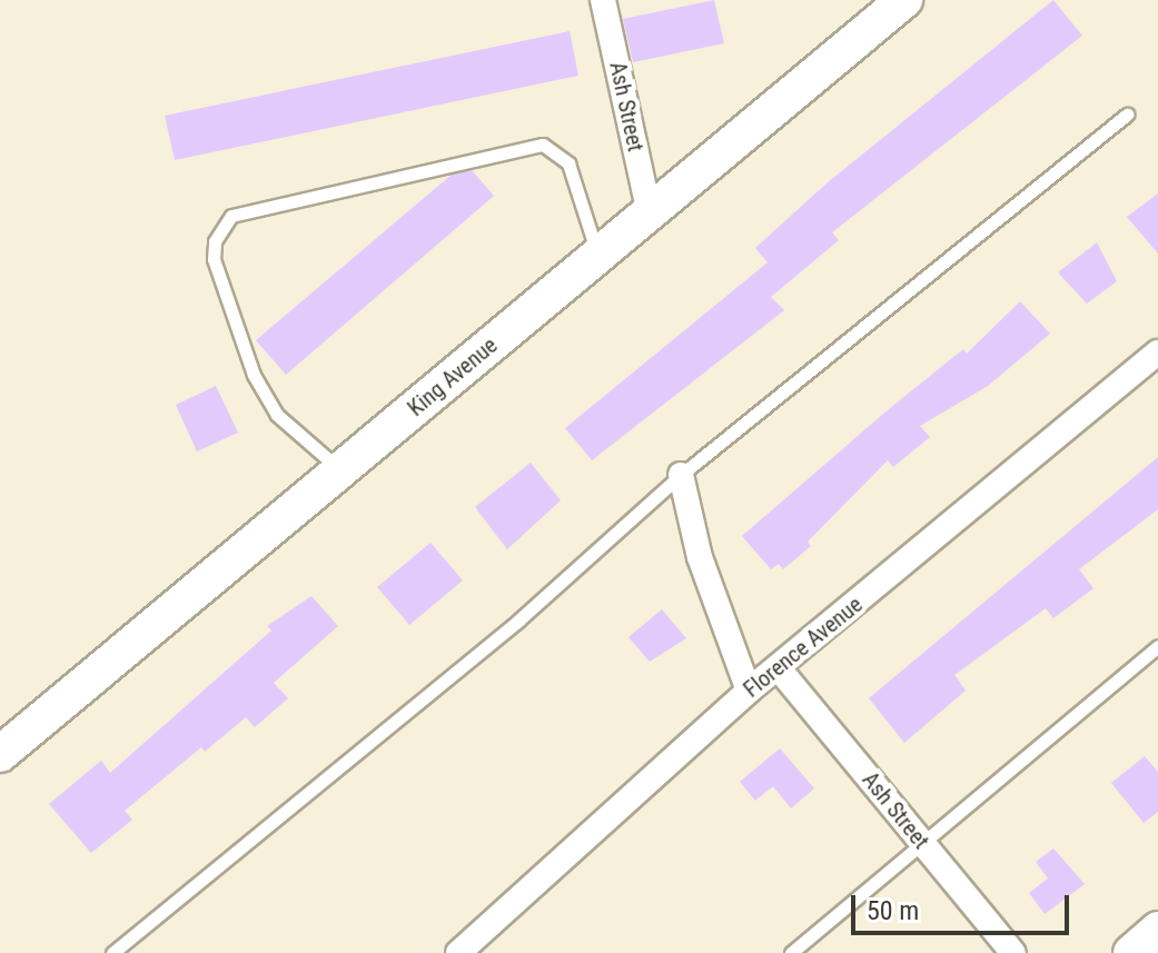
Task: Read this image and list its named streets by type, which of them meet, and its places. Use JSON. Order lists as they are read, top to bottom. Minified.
{"streets":{"street":["Ash Street","King Avenue","Florence Avenue"]},"crossings":[["Ash Street","King Avenue"],["Ash Street","Florence Avenue"]],"scale_bar":"50 m"}
